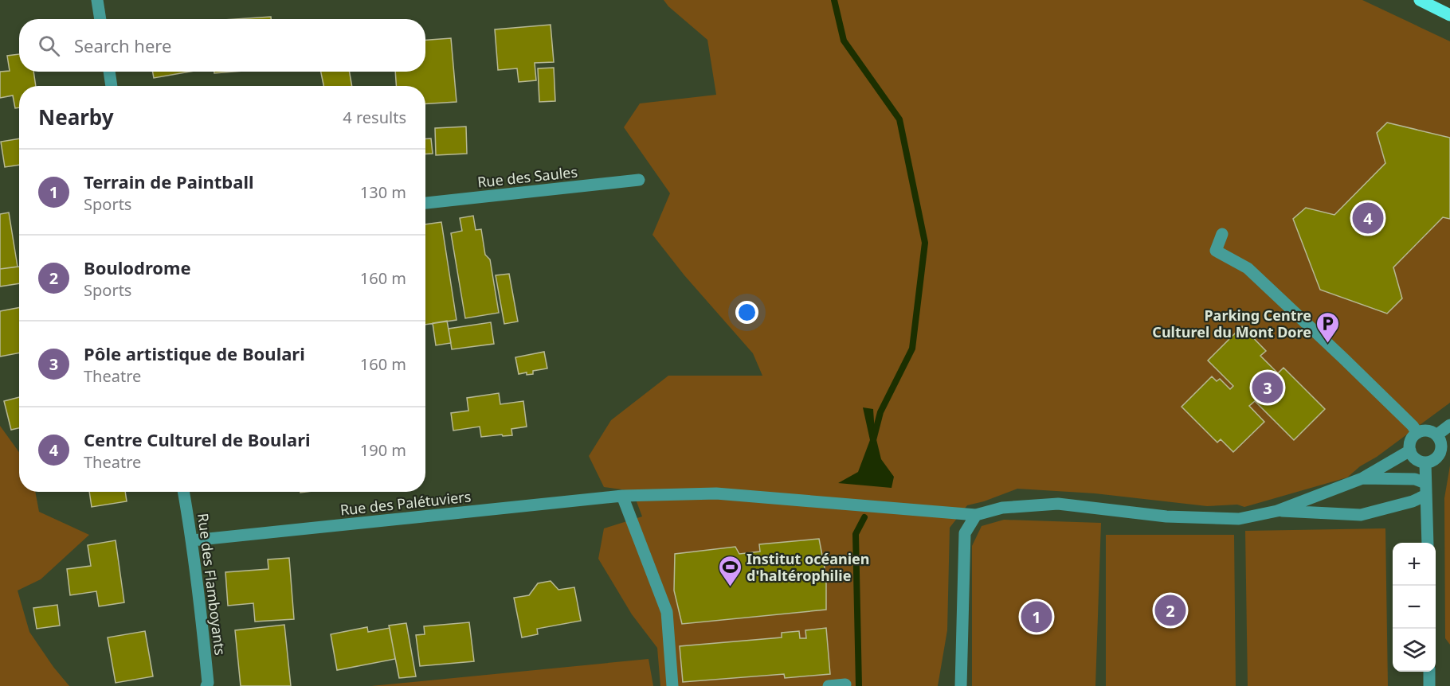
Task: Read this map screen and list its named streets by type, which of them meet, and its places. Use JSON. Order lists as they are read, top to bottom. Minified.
{"streets":{"street":["Rue des Saules","Rue des Palétuviers","Rue des Flamboyants"]},"crossings":[["Rue des Palétuviers","Rue des Flamboyants"]],"places":{"parking":["Parking Centre Culturel du Mont Dore"],"sports":["Institut océanien d'haltérophilie"]},"page":{"search":"Search here","heading":["Nearby","4 results"],"list":[{"mark":"1","name":"Terrain de Paintball","note":"Sports","value":"130 m"},{"mark":"2","name":"Boulodrome","note":"Sports","value":"160 m"},{"mark":"3","name":"Pôle artistique de Boulari","note":"Theatre","value":"160 m"},{"mark":"4","name":"Centre Culturel de Boulari","note":"Theatre","value":"190 m"}],"pins":["4","3","2","1"],"map_buttons":["+","−"]}}
